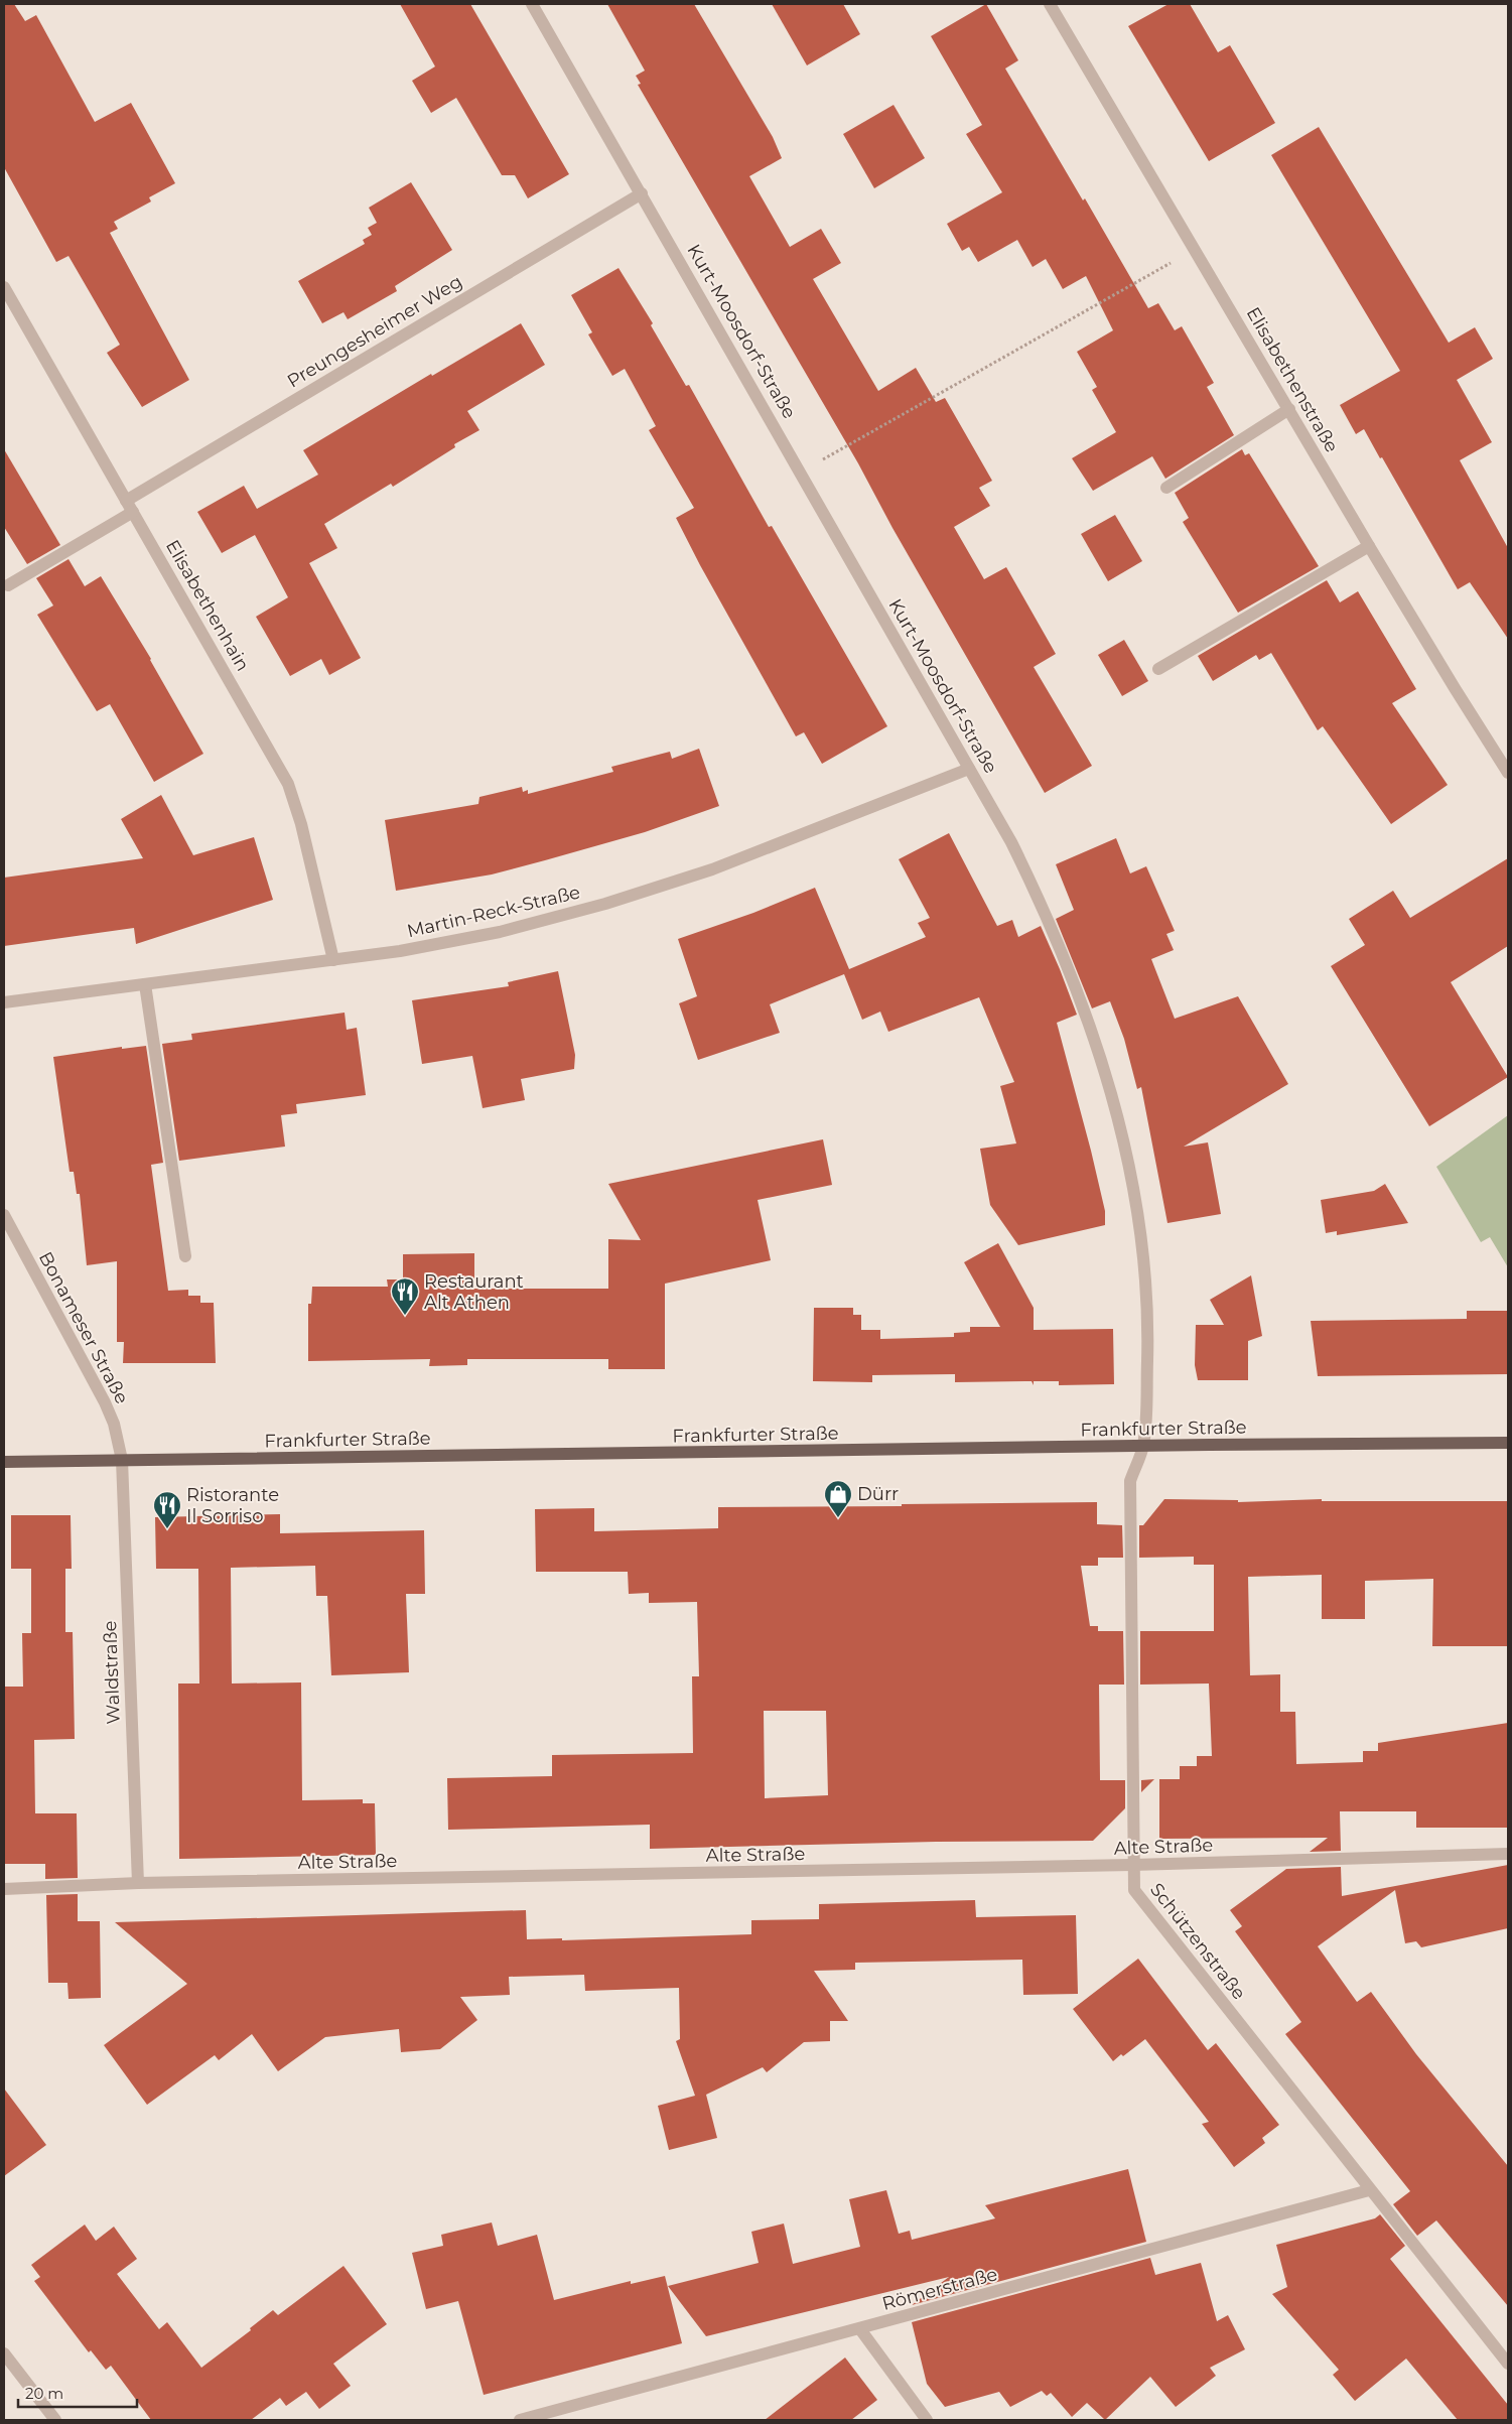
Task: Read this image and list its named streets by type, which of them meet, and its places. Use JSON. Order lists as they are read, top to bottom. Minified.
{"streets":{"main road":["Frankfurter Straße"],"street":["Preungesheimer Weg","Kurt-Moosdorf-Straße","Elisabethenstraße","Elisabethenhain","Martin-Reck-Straße","Bonameser Straße","Waldstraße","Alte Straße","Schützenstraße","Römerstraße"]},"crossings":[["Preungesheimer Weg","Kurt-Moosdorf-Straße"],["Preungesheimer Weg","Elisabethenhain"],["Kurt-Moosdorf-Straße","Martin-Reck-Straße"],["Kurt-Moosdorf-Straße","Frankfurter Straße"],["Kurt-Moosdorf-Straße","Schützenstraße"],["Elisabethenhain","Martin-Reck-Straße"],["Bonameser Straße","Frankfurter Straße"],["Bonameser Straße","Waldstraße"],["Frankfurter Straße","Waldstraße"],["Frankfurter Straße","Schützenstraße"],["Waldstraße","Alte Straße"],["Alte Straße","Schützenstraße"],["Schützenstraße","Römerstraße"]],"places":{"restaurant":["Restaurant Alt Athen","Ristorante Il Sorriso"],"shop":["Dürr"]},"scale_bar":"20 m"}
